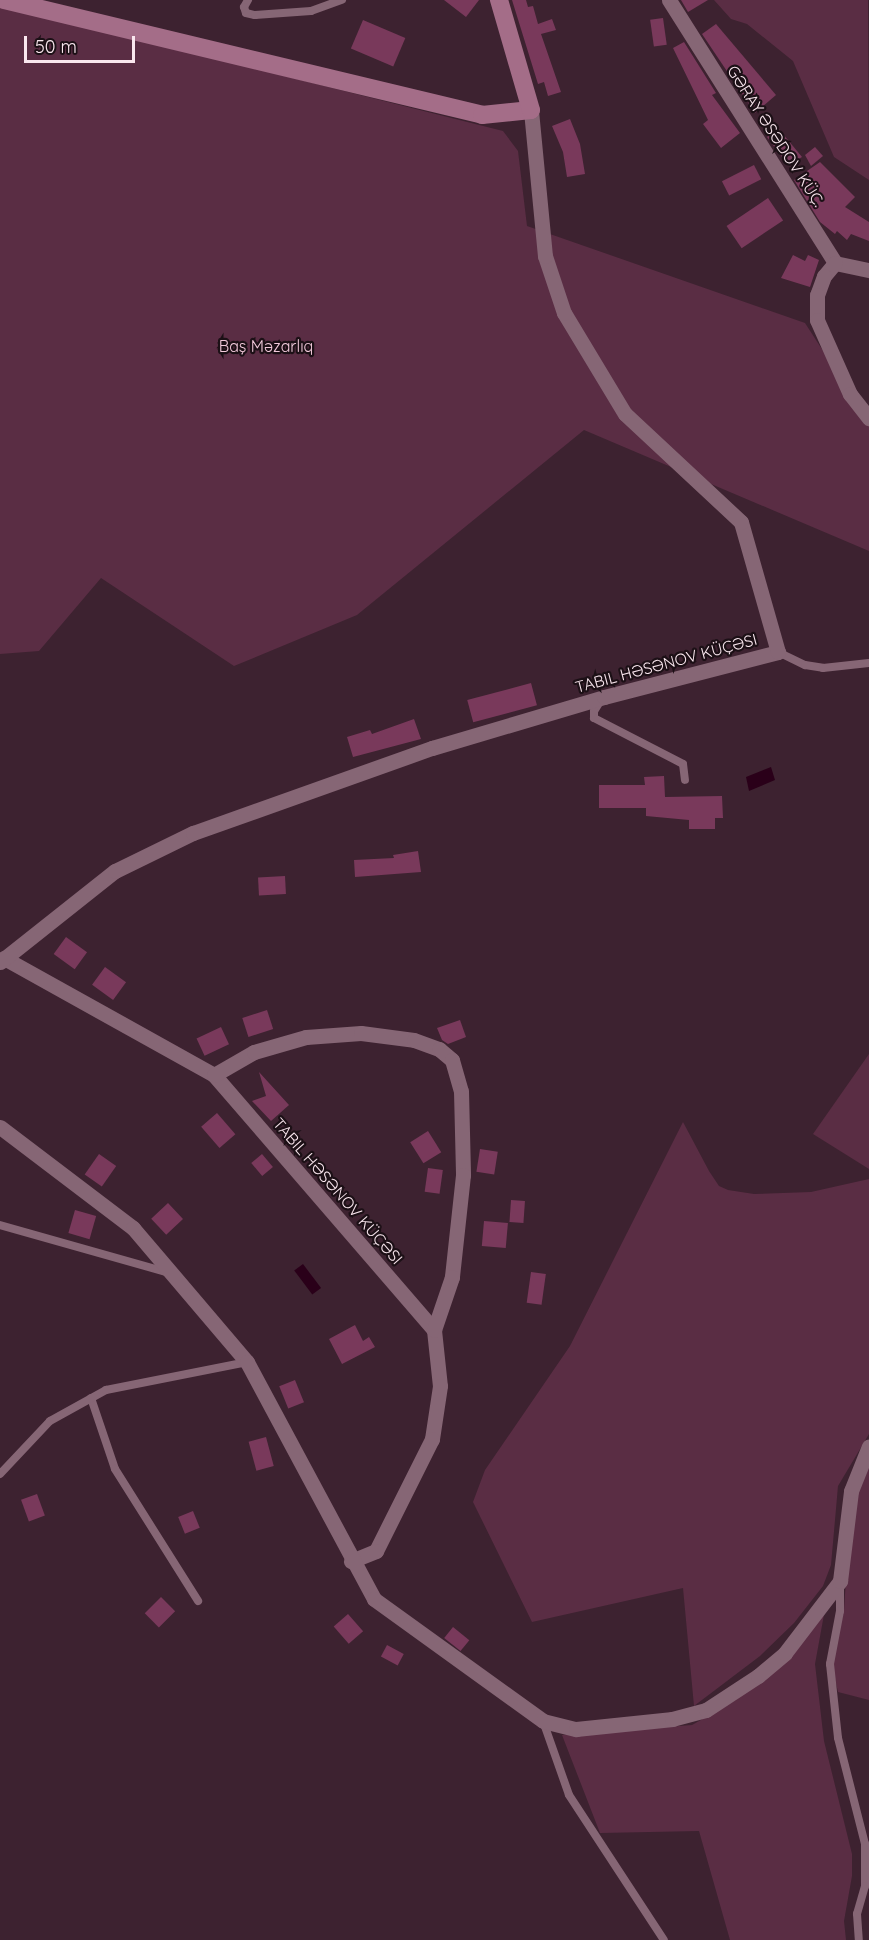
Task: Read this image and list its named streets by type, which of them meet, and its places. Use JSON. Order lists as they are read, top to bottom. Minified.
{"streets":{"street":["GƏRAY ƏSƏDOV KÜÇ.","TABIL HƏSƏNOV KÜÇƏSI"]},"parks":["Baş Məzarlıq"],"scale_bar":"50 m"}
